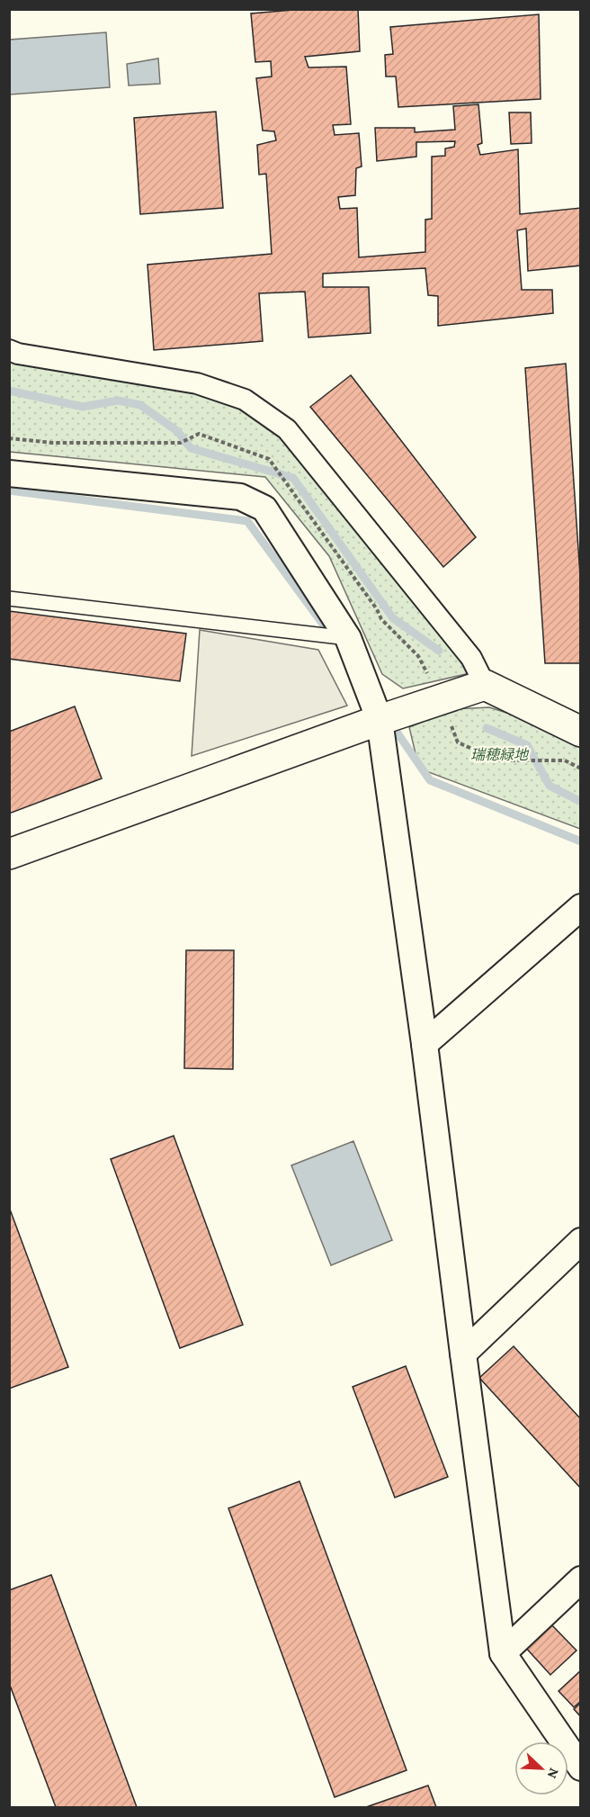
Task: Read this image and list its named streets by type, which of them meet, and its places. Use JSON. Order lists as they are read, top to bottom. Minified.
{"parks":["瑞穂緑地"],"north":"bottom right"}
